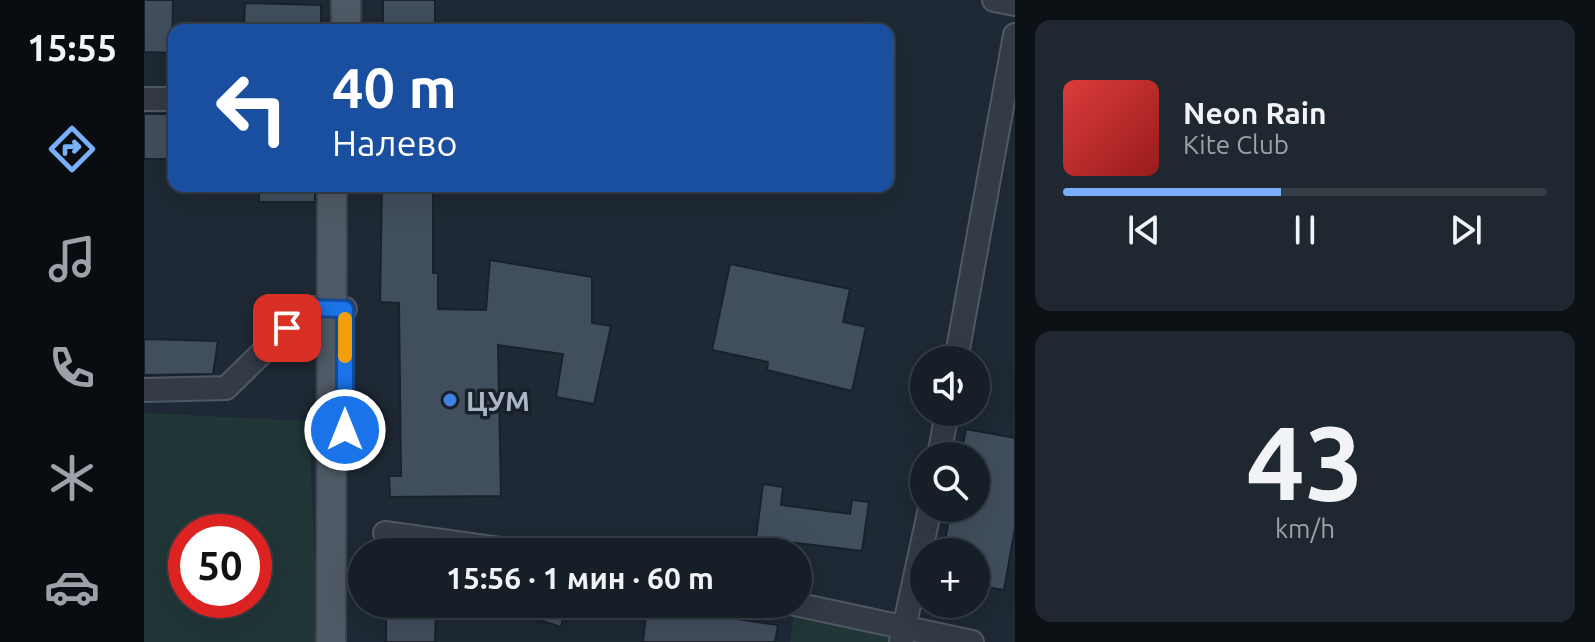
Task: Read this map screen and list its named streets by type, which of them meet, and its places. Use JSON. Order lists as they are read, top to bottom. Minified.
{"places":["ЦУМ"],"page":{"tabs":"15:55","turn":["40 m","Налево"],"song":["Neon Rain","Kite Club"],"tile":["43","km/h"],"map_buttons":"+","limit":"50","trip":"15:56 · 1 мин · 60 m"}}
